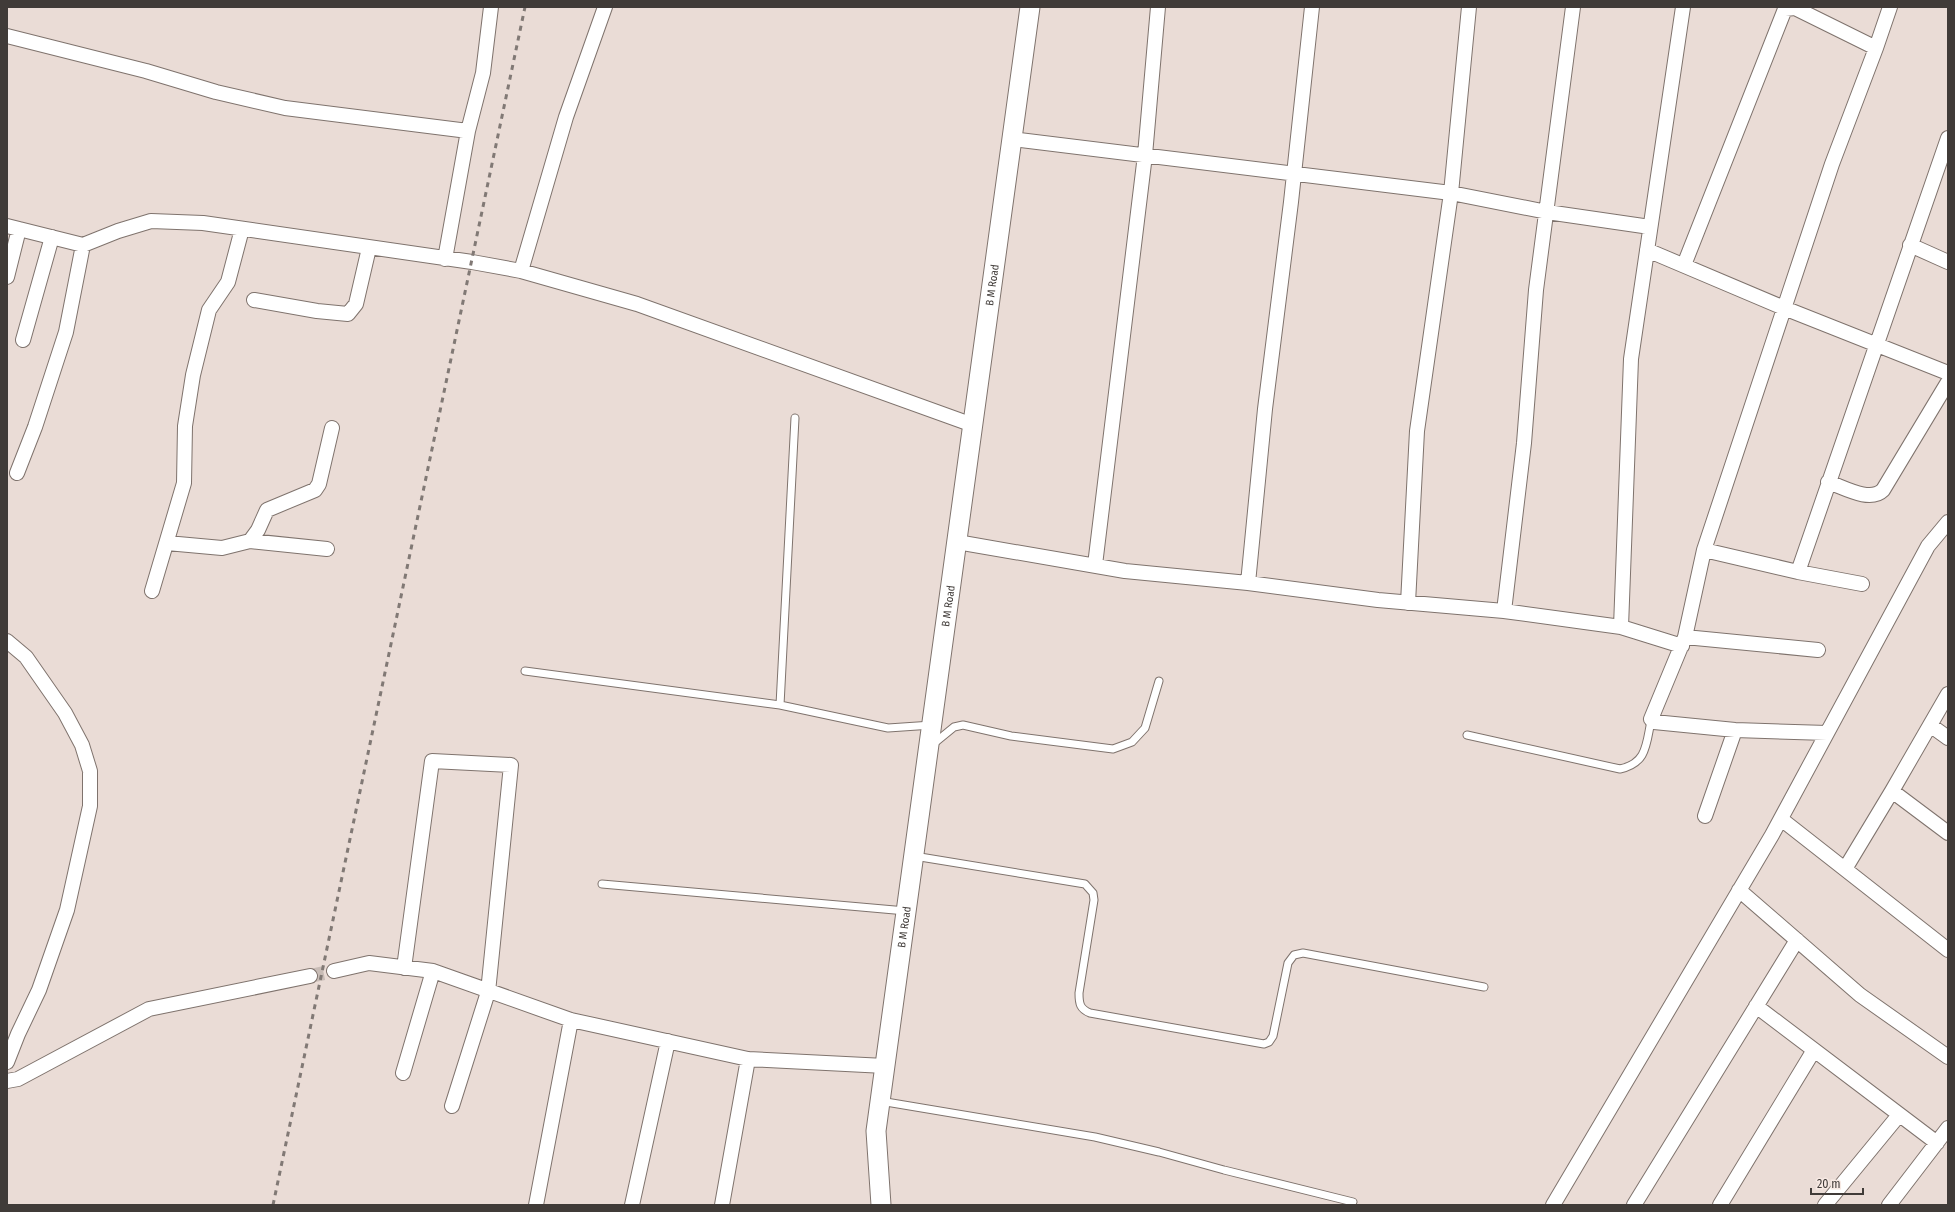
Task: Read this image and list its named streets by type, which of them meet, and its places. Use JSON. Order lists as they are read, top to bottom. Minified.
{"streets":{"street":["B M Road"]},"scale_bar":"20 m"}
